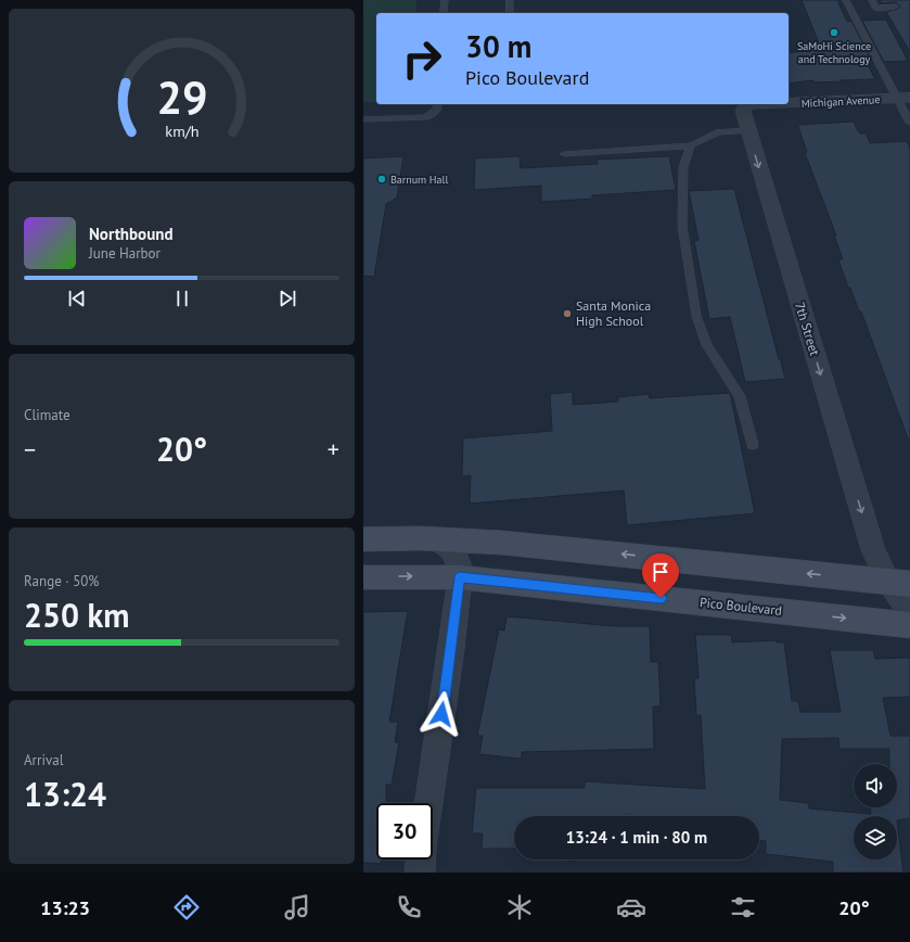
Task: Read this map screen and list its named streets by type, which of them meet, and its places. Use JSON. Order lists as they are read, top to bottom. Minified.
{"streets":{"main road":["Pico Boulevard"],"street":["Michigan Avenue","7th Street"]},"crossings":[["Michigan Avenue","7th Street"]],"one_way":["7th Street"],"places":["SaMoHi Science and Technology","Barnum Hall","Santa Monica High School"],"page":{"turn":["30 m","Pico Boulevard"],"song":["Northbound","June Harbor"],"tile":["Climate",["Range · 50%","250 km"],["Arrival","13:24"]],"heat":["−","20°","+"],"limit":"30","trip":"13:24 · 1 min · 80 m","tabs":["13:23","20°"],"gauge":["29","km/h"]}}
